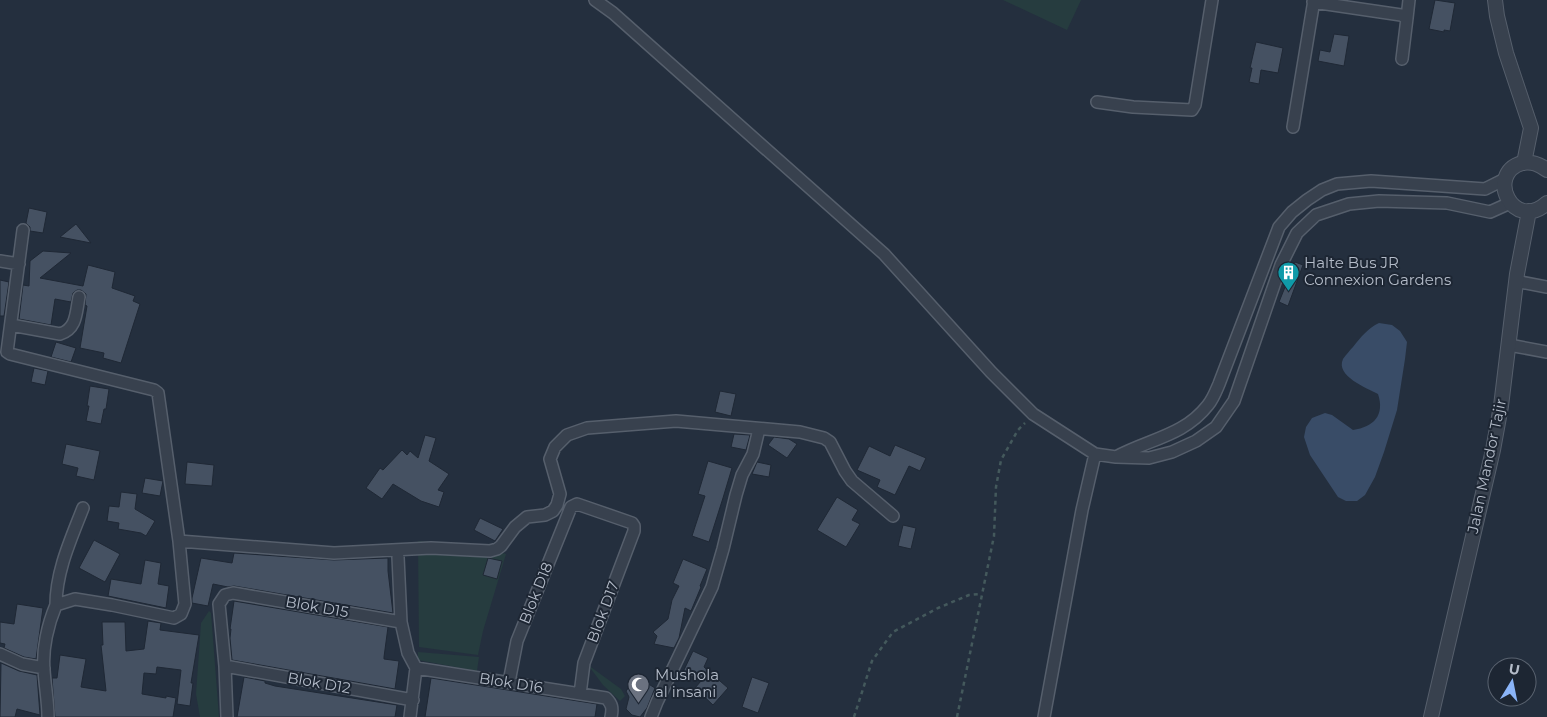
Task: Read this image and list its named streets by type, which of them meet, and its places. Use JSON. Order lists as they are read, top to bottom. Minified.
{"streets":{"street":["Jalan Mandor Tajir","Blok D18","Blok D15","Blok D17","Blok D12","Blok D16"]},"crossings":[["Blok D18","Blok D17"],["Blok D18","Blok D16"],["Blok D15","Blok D12"],["Blok D17","Blok D16"]],"places":{"building":["Halte Bus JR Connexion Gardens"],"mosque":["Mushola al insani"]},"north":"top"}
